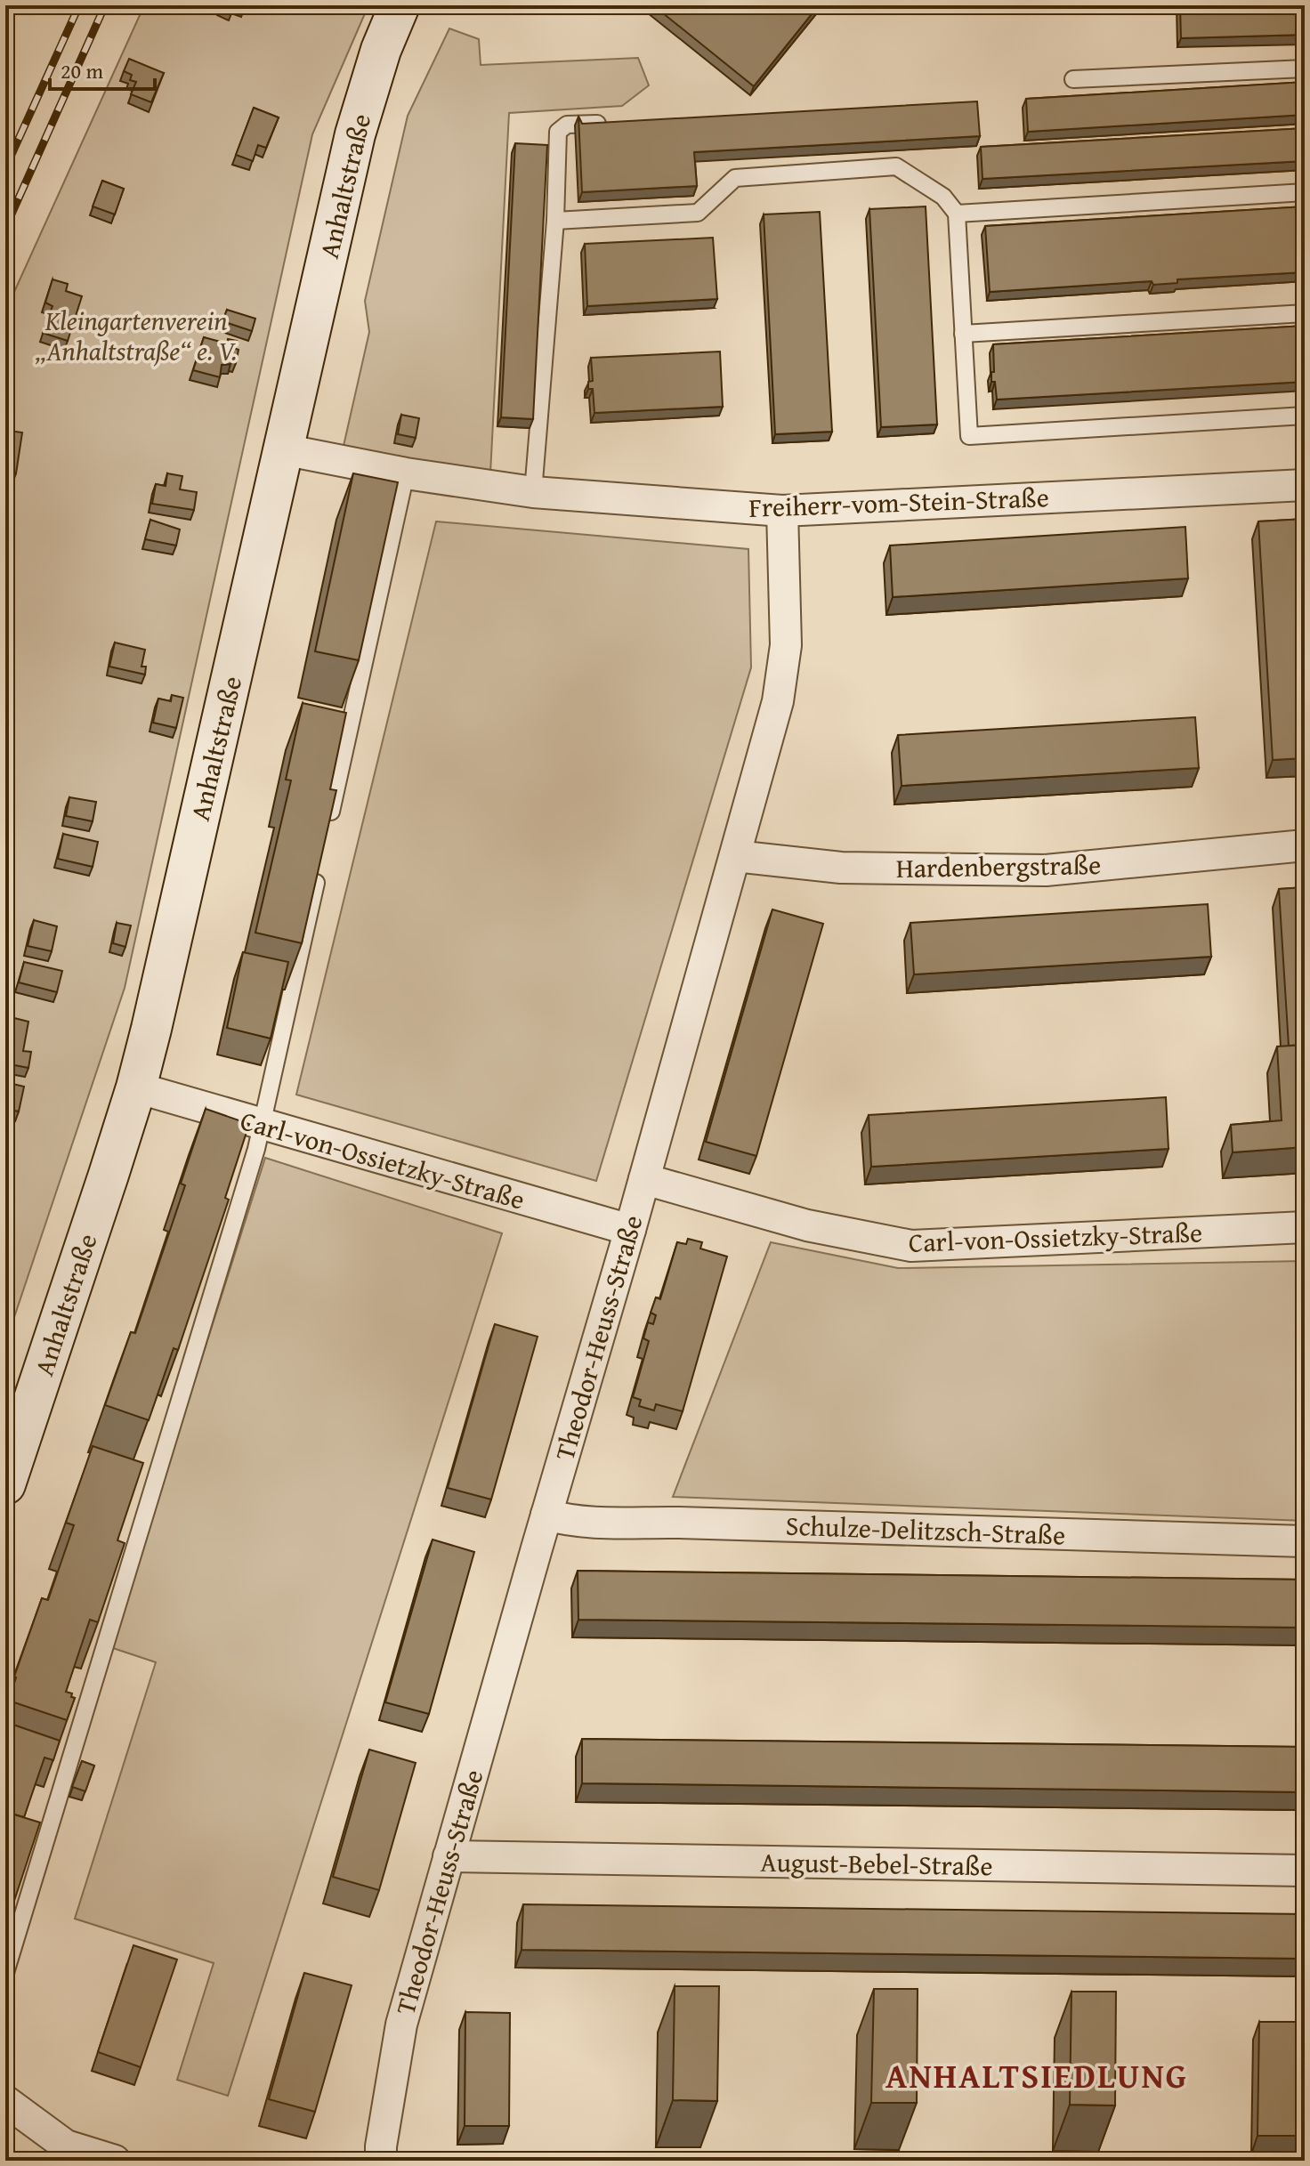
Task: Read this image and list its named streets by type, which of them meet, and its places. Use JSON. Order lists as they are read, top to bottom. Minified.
{"streets":{"street":["Anhaltstraße","Freiherr-vom-Stein-Straße","Hardenbergstraße","Carl-von-Ossietzky-Straße","Theodor-Heuss-Straße","Schulze-Delitzsch-Straße","August-Bebel-Straße"]},"crossings":[["Anhaltstraße","Freiherr-vom-Stein-Straße"],["Anhaltstraße","Carl-von-Ossietzky-Straße"],["Freiherr-vom-Stein-Straße","Theodor-Heuss-Straße"],["Hardenbergstraße","Theodor-Heuss-Straße"],["Carl-von-Ossietzky-Straße","Theodor-Heuss-Straße"],["Theodor-Heuss-Straße","Schulze-Delitzsch-Straße"],["Theodor-Heuss-Straße","August-Bebel-Straße"]],"districts":["ANHALTSIEDLUNG"],"parks":["Kleingartenverein „Anhaltstraße“ e. V."],"scale_bar":"20 m"}
